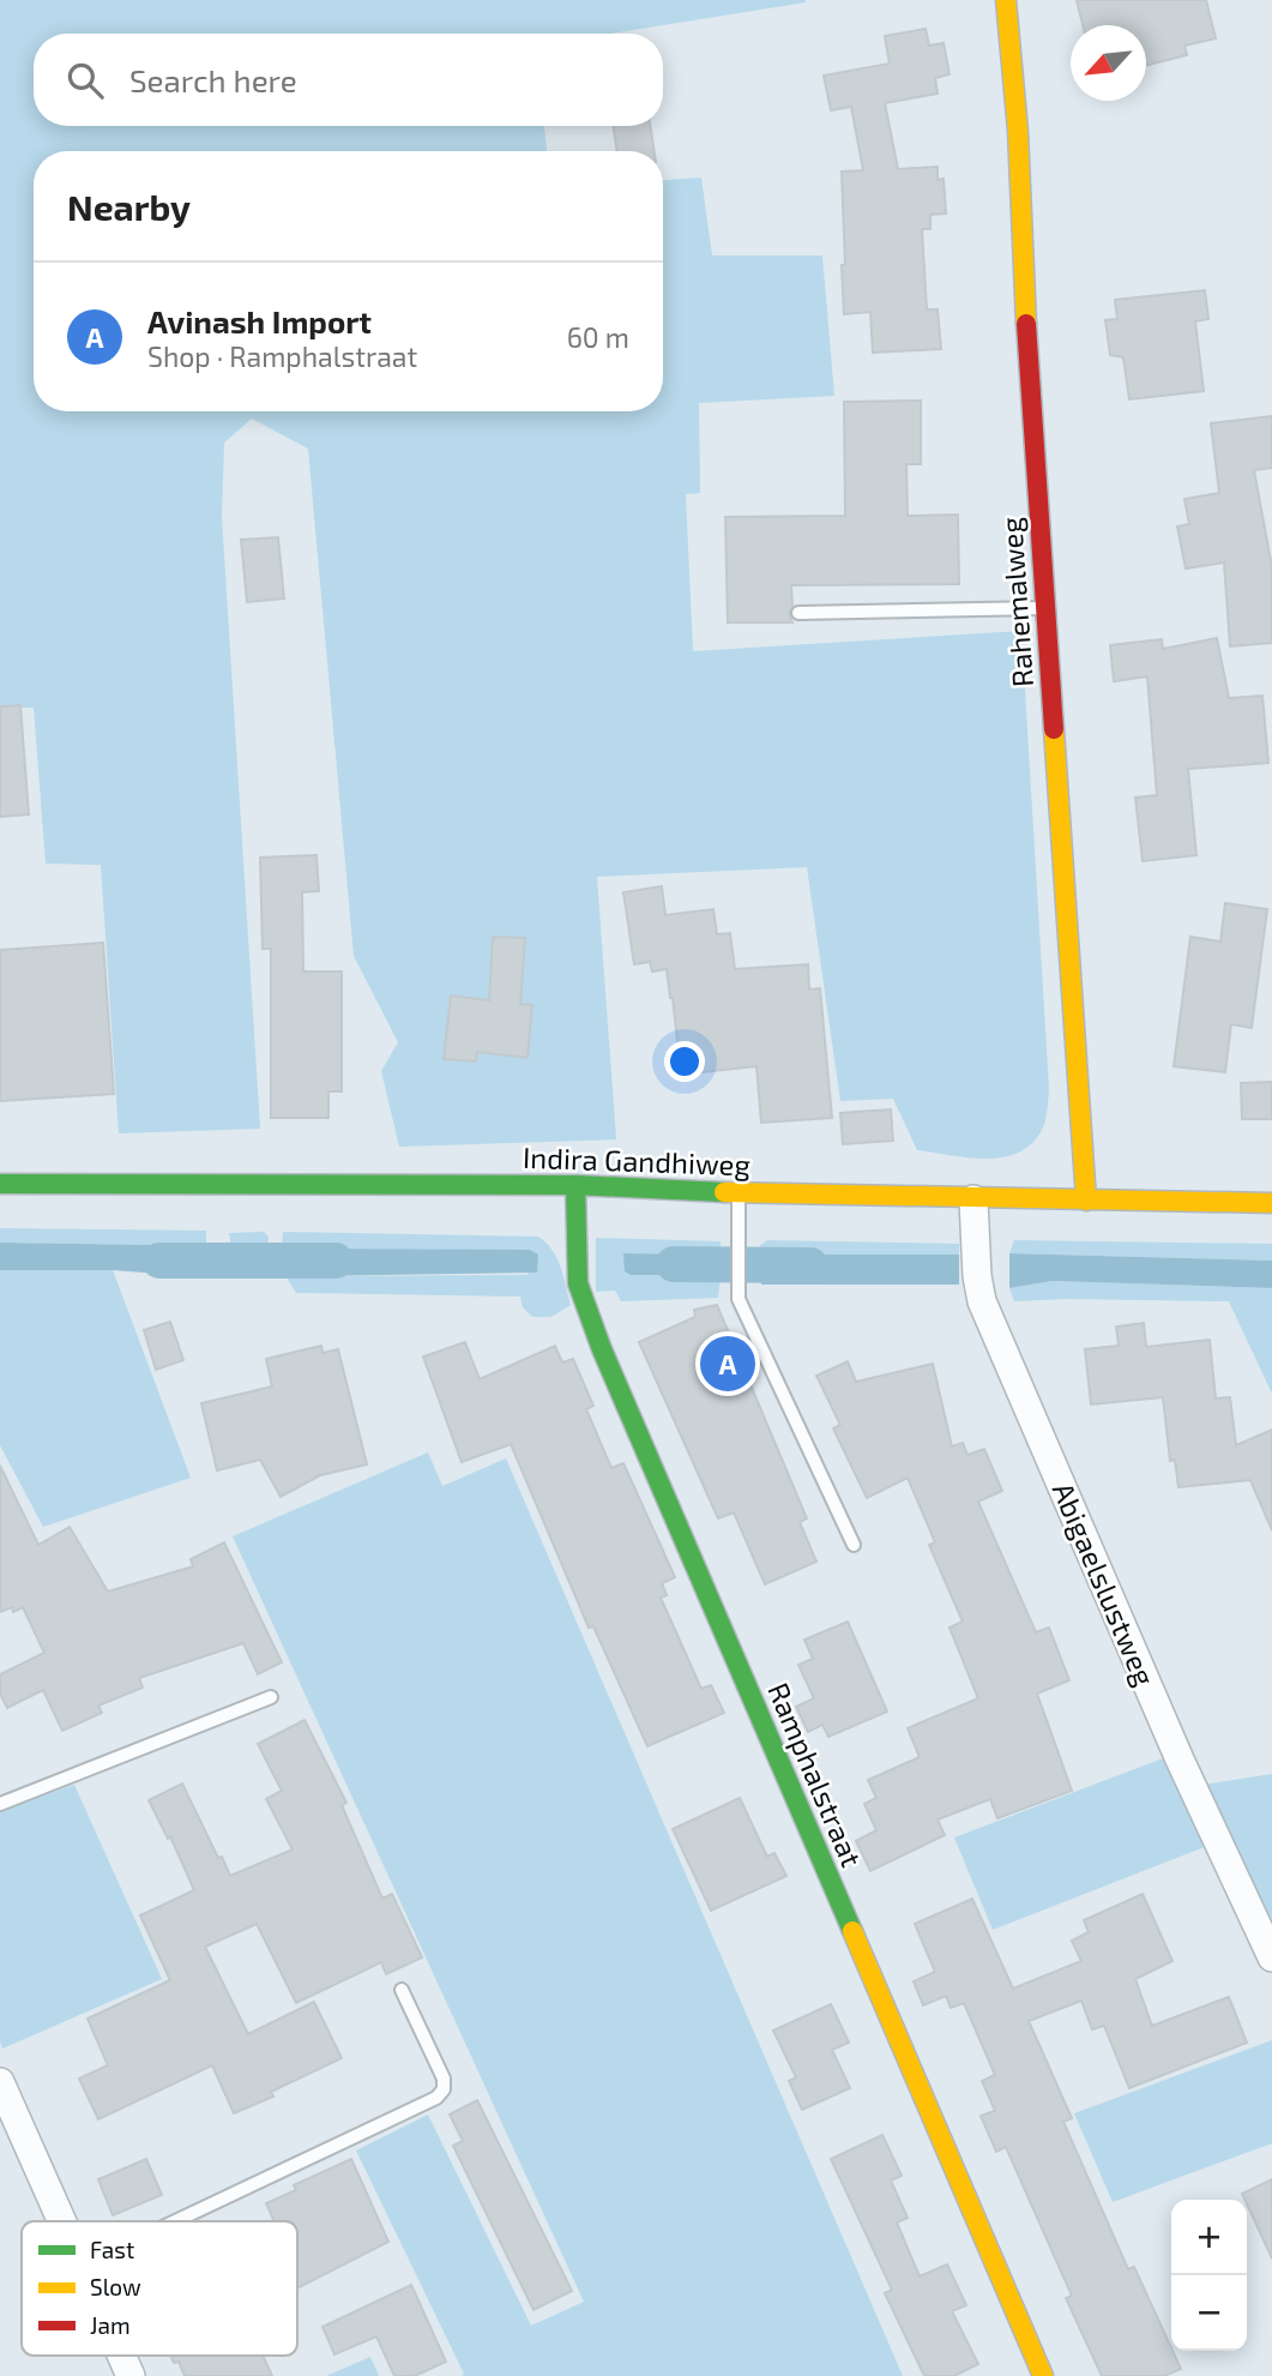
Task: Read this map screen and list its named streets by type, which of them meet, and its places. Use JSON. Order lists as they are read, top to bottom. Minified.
{"streets":{"street":["Rahemalweg","Indira Gandhiweg","Abigaelslustweg","Ramphalstraat"]},"crossings":[["Rahemalweg","Indira Gandhiweg"],["Indira Gandhiweg","Abigaelslustweg"],["Indira Gandhiweg","Ramphalstraat"]],"legend":["Fast","Slow","Jam"],"north":"bottom left","page":{"search":"Search here","heading":"Nearby","list":[{"mark":"A","name":"Avinash Import","note":"Shop · Ramphalstraat","value":"60 m"}],"pins":"A","map_buttons":["+","−"]}}
